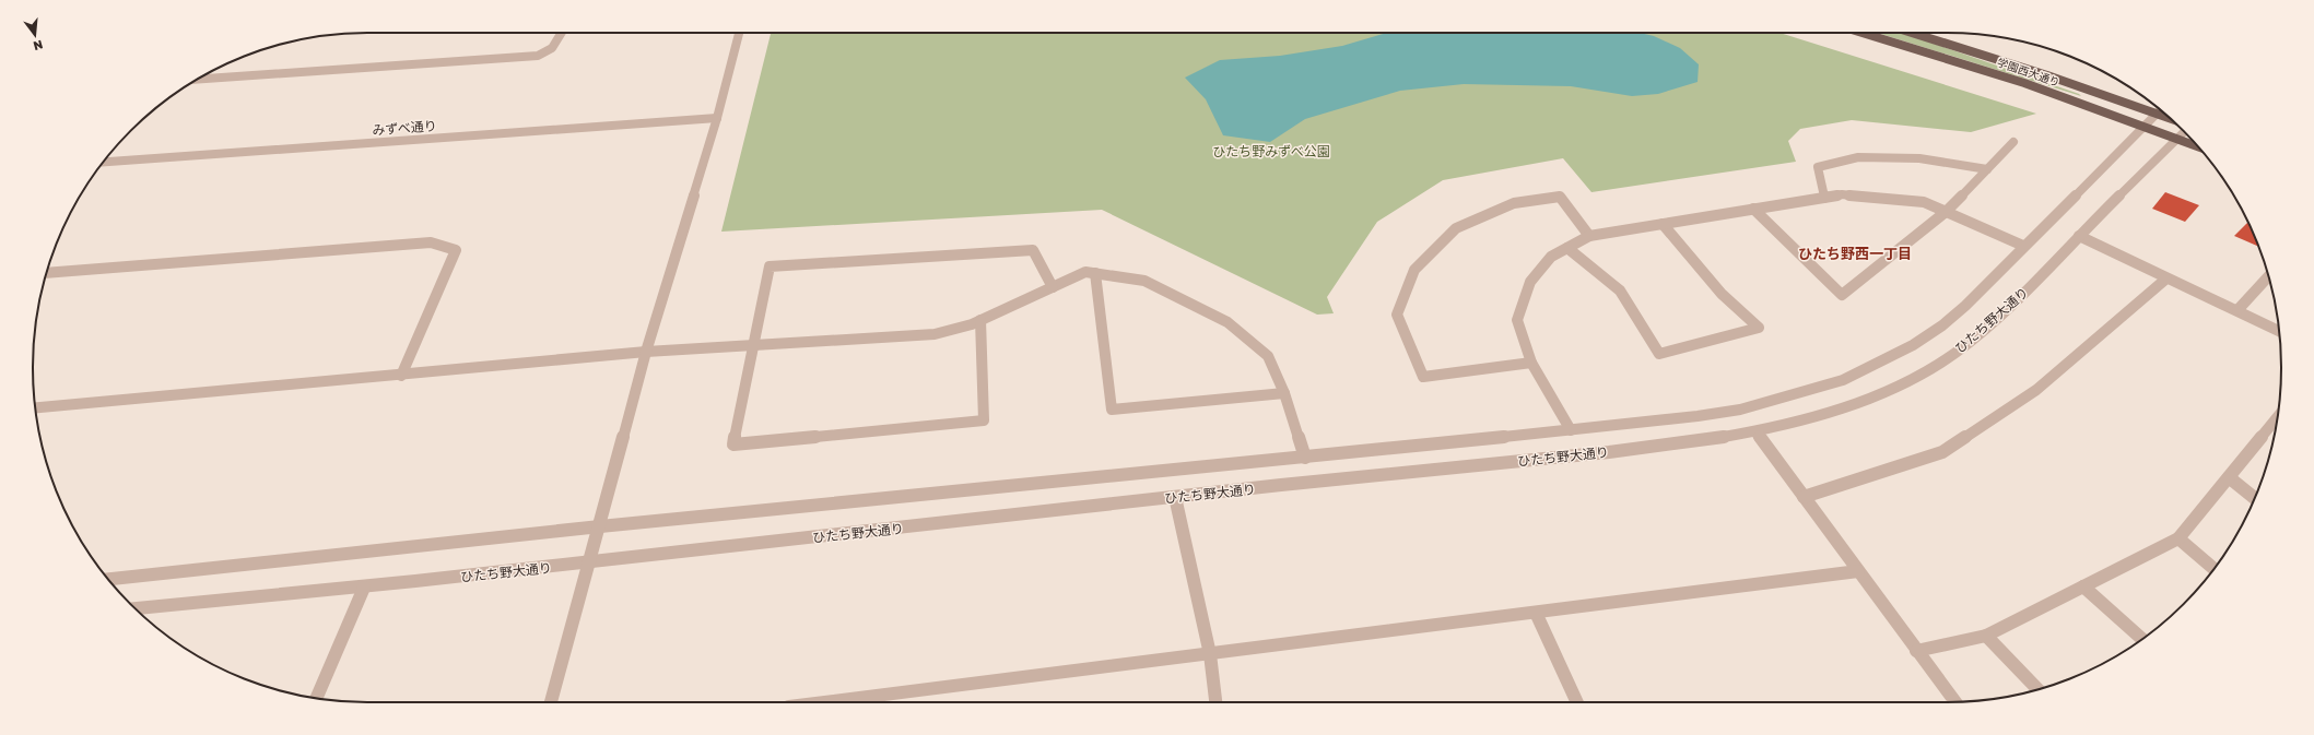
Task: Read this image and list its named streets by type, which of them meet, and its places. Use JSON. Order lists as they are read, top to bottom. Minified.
{"streets":{"main road":["学園西大通り"],"street":["みずべ通り","ひたち野大通り"]},"crossings":[["学園西大通り","ひたち野大通り"]],"districts":["ひたち野西一丁目"],"parks":["ひたち野みずべ公園"],"north":"bottom"}
